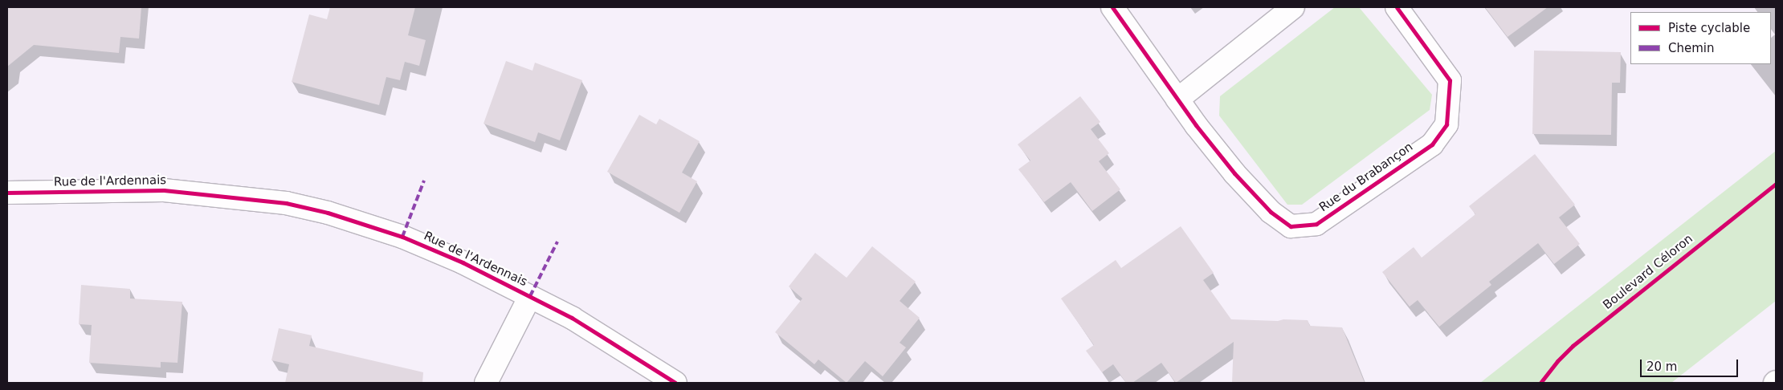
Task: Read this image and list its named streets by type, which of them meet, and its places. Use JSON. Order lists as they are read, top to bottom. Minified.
{"streets":{"street":["Rue du Brabançon","Rue de l'Ardennais"],"cycle path":["Boulevard Céloron"]},"legend":["Piste cyclable","Chemin"],"scale_bar":"20 m"}
